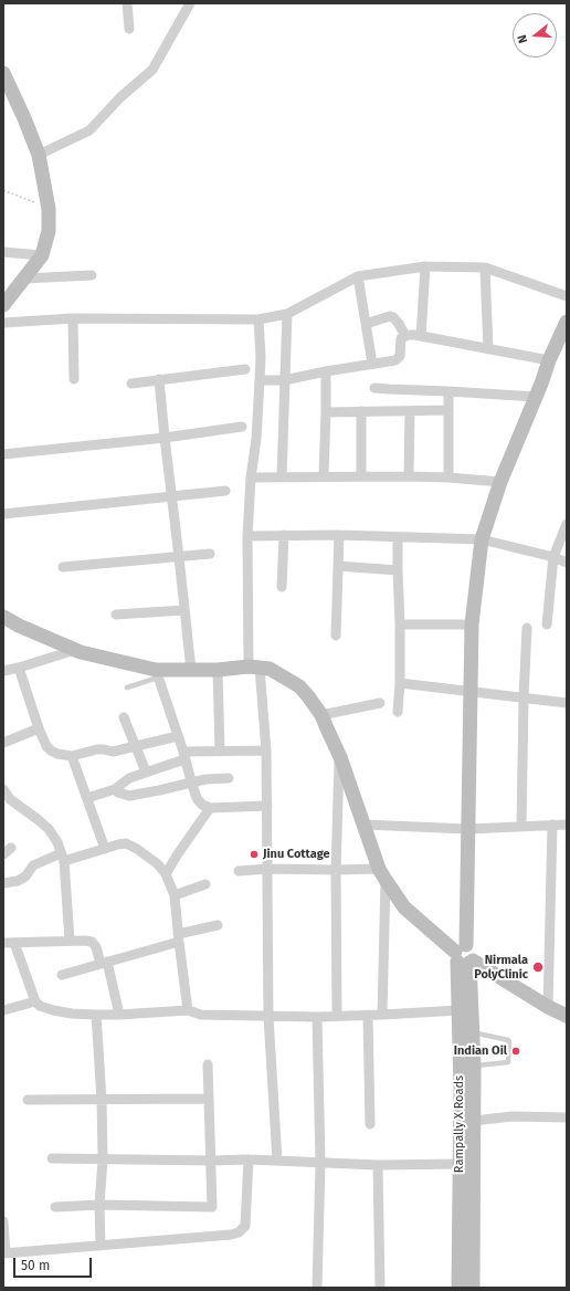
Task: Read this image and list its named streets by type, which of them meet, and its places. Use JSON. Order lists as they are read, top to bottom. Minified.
{"streets":{"main road":["Rampally X Roads"]},"places":["Jinu Cottage","Nirmala PolyClinic","Indian Oil"],"scale_bar":"50 m","north":"left"}
